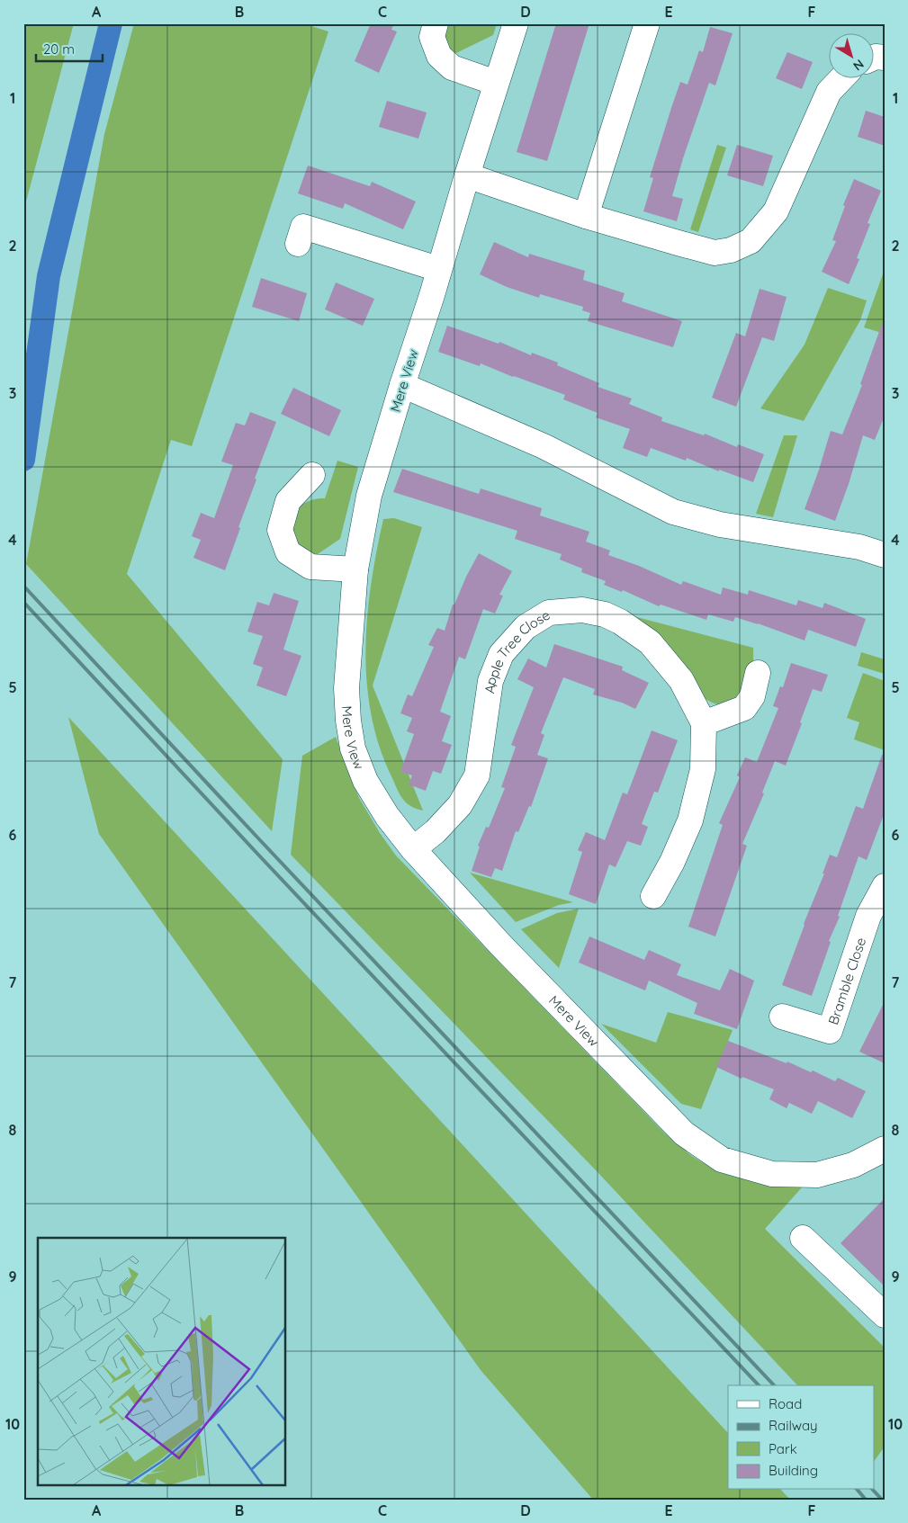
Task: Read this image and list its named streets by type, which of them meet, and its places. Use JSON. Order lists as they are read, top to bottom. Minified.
{"streets":{"street":["Mere View","Apple Tree Close","Bramble Close"]},"crossings":[["Mere View","Apple Tree Close"]],"legend":["Road","Railway","Park","Building"],"scale_bar":"20 m","north":"bottom right","grid":{"columns":["A","B","C","D","E","F"],"rows":["1","2","3","4","5","6","7","8","9","10"]}}
